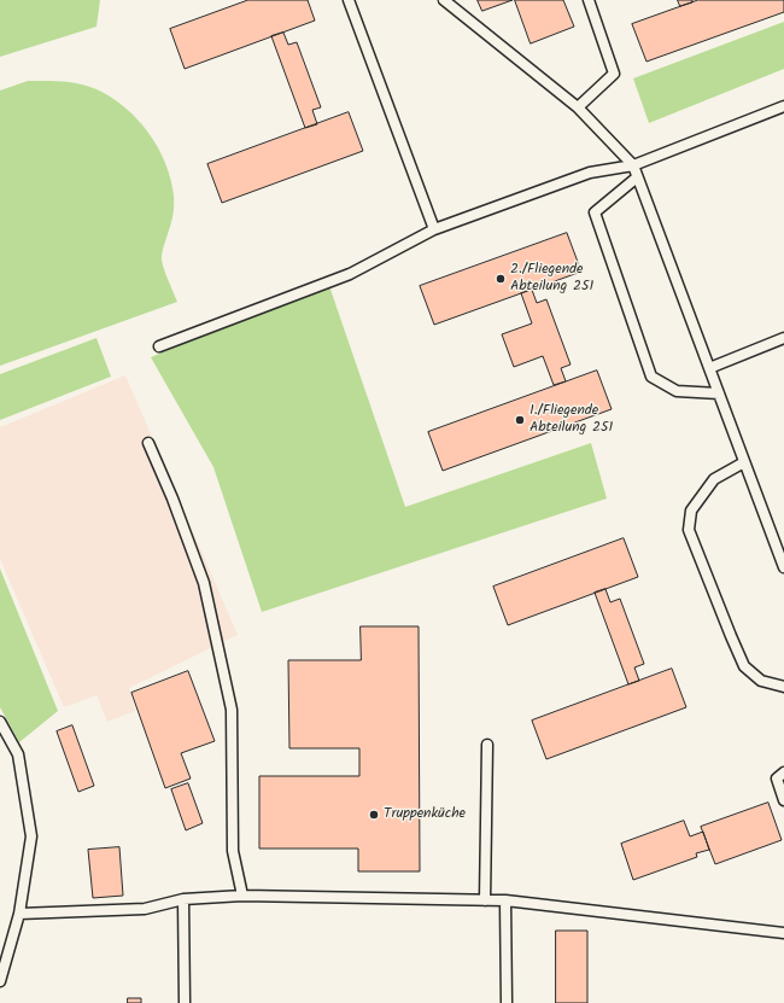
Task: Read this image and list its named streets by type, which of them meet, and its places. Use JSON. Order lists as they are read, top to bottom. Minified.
{"places":["2./Fliegende Abteilung 251","1./Fliegende Abteilung 251","Truppenküche"]}
